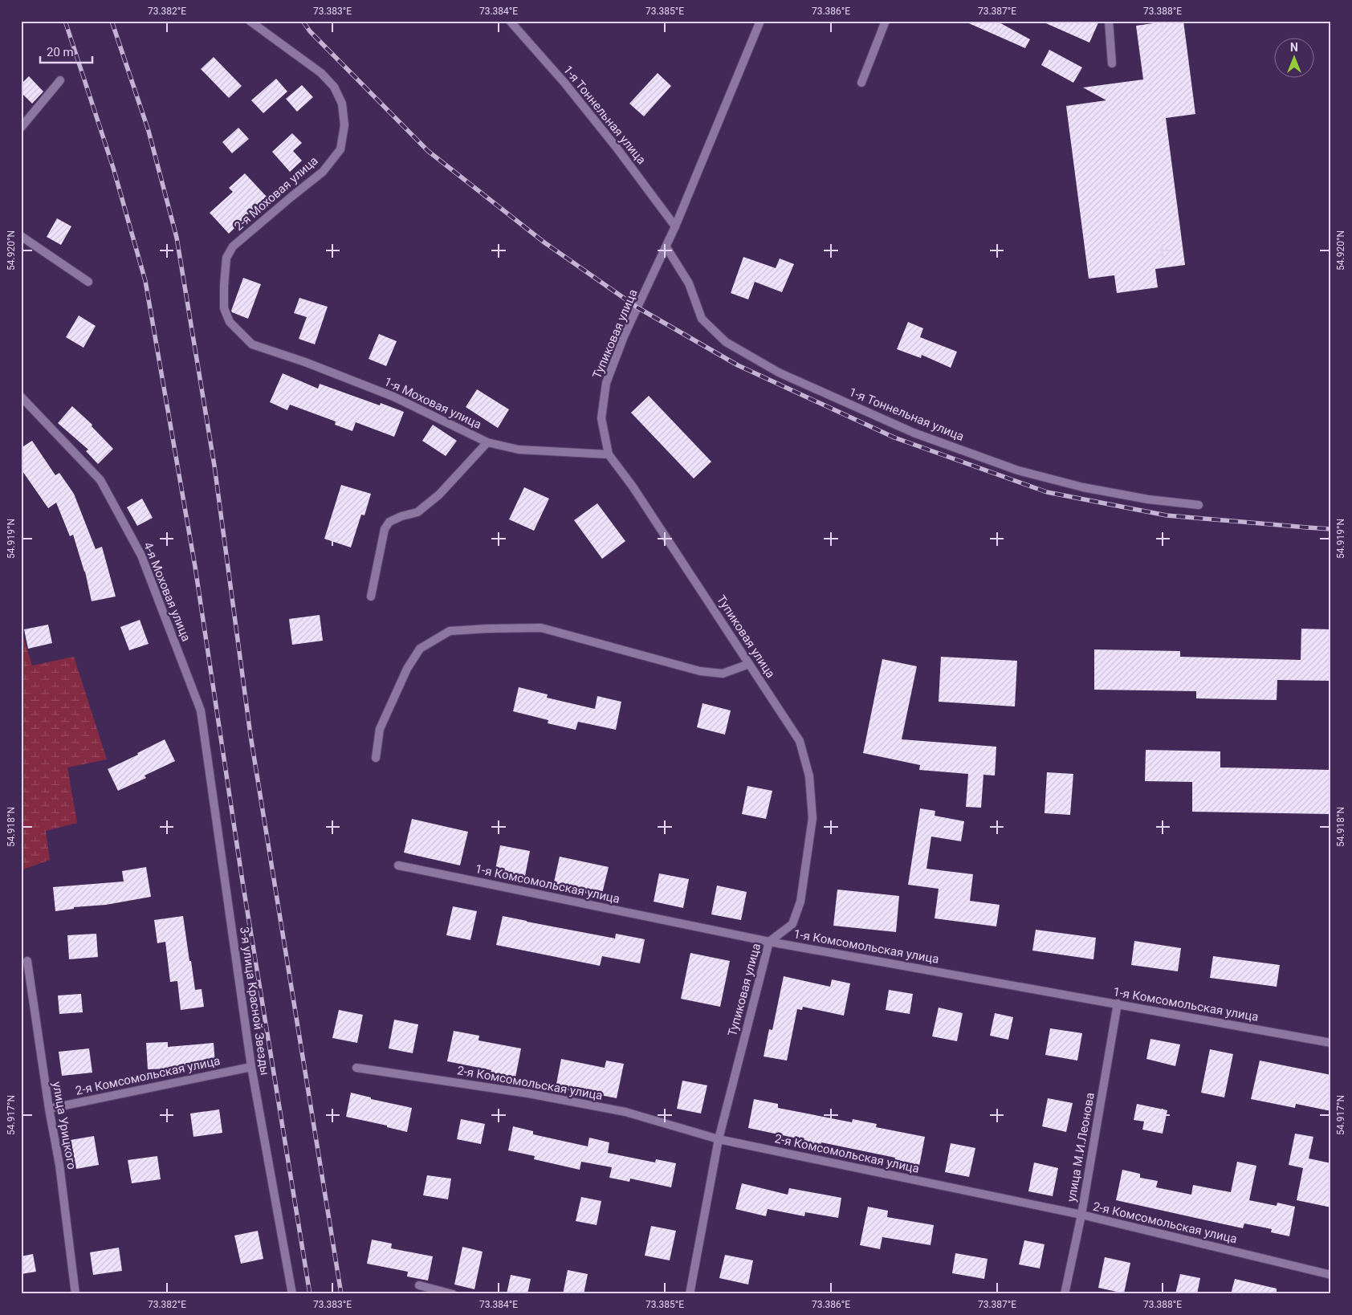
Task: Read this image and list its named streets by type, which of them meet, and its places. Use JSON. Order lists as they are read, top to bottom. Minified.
{"streets":{"street":["1-я Тоннельная улица","2-я Моховая улица","Тупиковая улица","1-я Моховая улица","4-я Моховая улица","1-я Комсомольская улица","3-я улица Красной Звезды","2-я Комсомольская улица","улица Урицкого","улица М.И.Леонова"]},"crossings":[["1-я Тоннельная улица","Тупиковая улица"],["2-я Моховая улица","1-я Моховая улица"],["Тупиковая улица","1-я Моховая улица"],["Тупиковая улица","1-я Комсомольская улица"],["Тупиковая улица","2-я Комсомольская улица"],["4-я Моховая улица","3-я улица Красной Звезды"],["1-я Комсомольская улица","улица М.И.Леонова"],["3-я улица Красной Звезды","2-я Комсомольская улица"],["2-я Комсомольская улица","улица Урицкого"],["2-я Комсомольская улица","улица М.И.Леонова"]],"scale_bar":"20 m","north":"top","coordinates":["73.382°E","73.383°E","73.384°E","73.385°E","73.386°E","73.387°E","73.388°E","54.920°N","54.919°N","54.918°N","54.917°N"]}
